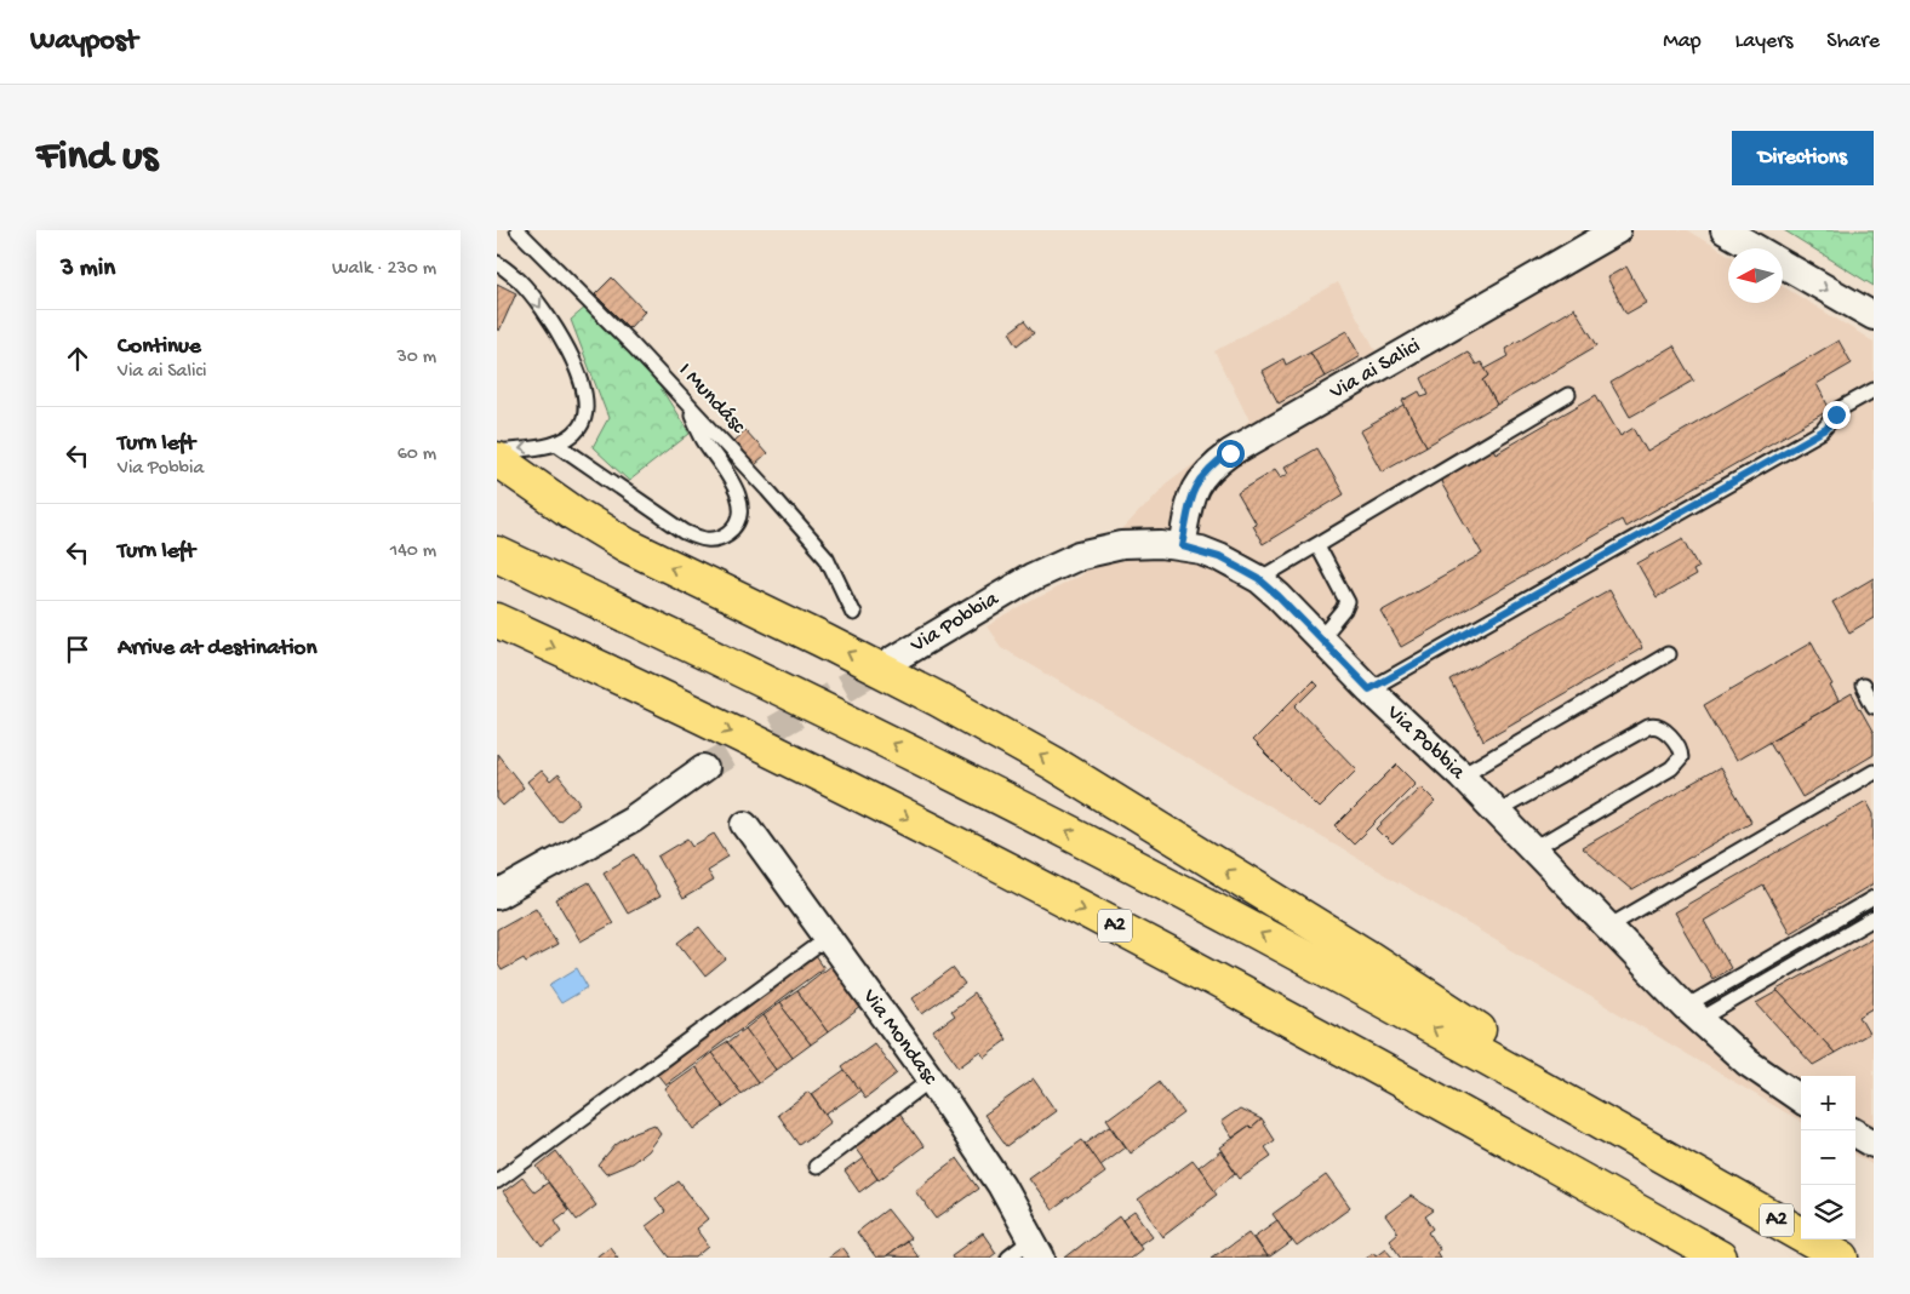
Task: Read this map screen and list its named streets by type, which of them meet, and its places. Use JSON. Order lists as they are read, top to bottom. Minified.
{"streets":{"highway":["A2"],"street":["Via ai Salici","Via Pobbia","Via Mondasc"],"lane":["I Mundásc"]},"crossings":[["Via ai Salici","Via Pobbia"]],"north":"left","page":{"header":"Waypost","nav":["Map","Layers","Share"],"buttons":"Directions","title":"Find us","heading":["3 min","Walk · 230 m"],"list":[["Continue","Via ai Salici","30 m"],["Turn left","Via Pobbia","60 m"],["Turn left","140 m"],"Arrive at destination"],"map_buttons":["+","−"]}}
